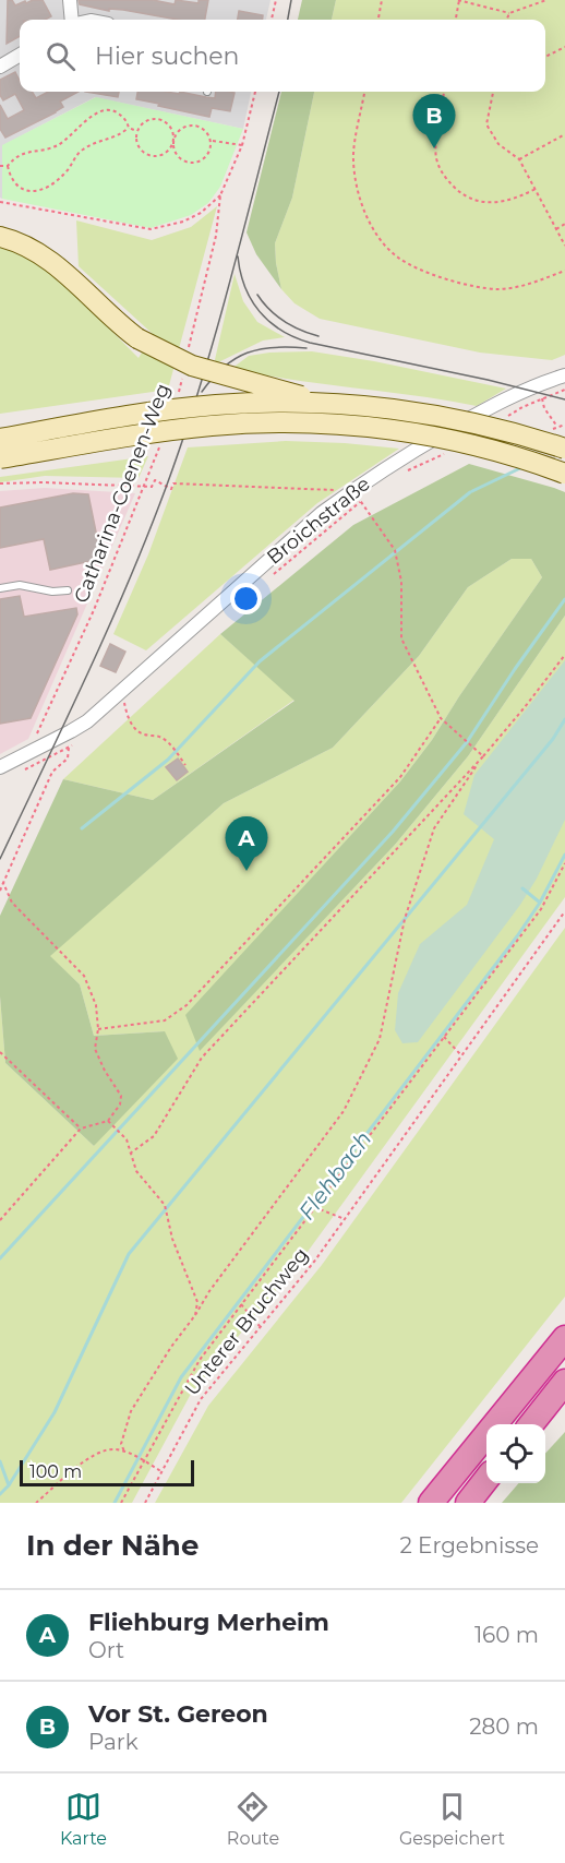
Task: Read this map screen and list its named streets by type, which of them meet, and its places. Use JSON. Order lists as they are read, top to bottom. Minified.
{"streets":{"street":["Broichstraße"],"path":["Catharina-Coenen-Weg","Unterer Bruchweg"]},"crossings":[["Catharina-Coenen-Weg","Broichstraße"]],"water":["Flehbach"],"scale_bar":"100 m","page":{"search":"Hier suchen","pins":["B","A"],"scale":"100 m","heading":["In der Nähe","2 Ergebnisse"],"list":[{"mark":"A","name":"Fliehburg Merheim","note":"Ort","value":"160 m"},{"mark":"B","name":"Vor St. Gereon","note":"Park","value":"280 m"}],"nav":["Karte","Route","Gespeichert"]}}
